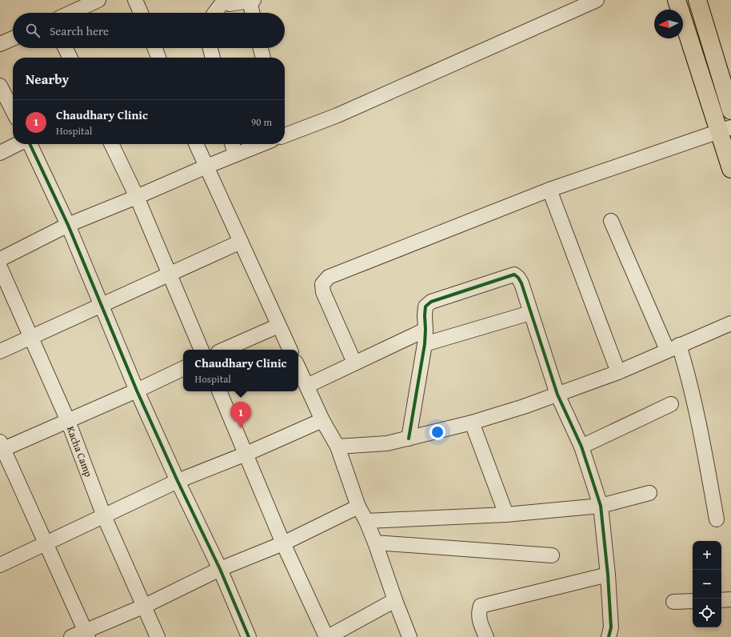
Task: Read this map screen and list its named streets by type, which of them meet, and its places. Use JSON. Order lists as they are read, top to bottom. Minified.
{"streets":{"street":["Kacha Camp"]},"north":"left","page":{"search":"Search here","heading":"Nearby","list":[{"mark":"1","name":"Chaudhary Clinic","note":"Hospital","value":"90 m"}],"popup":["Chaudhary Clinic","Hospital"],"pins":"1","map_buttons":["+","−"]}}
